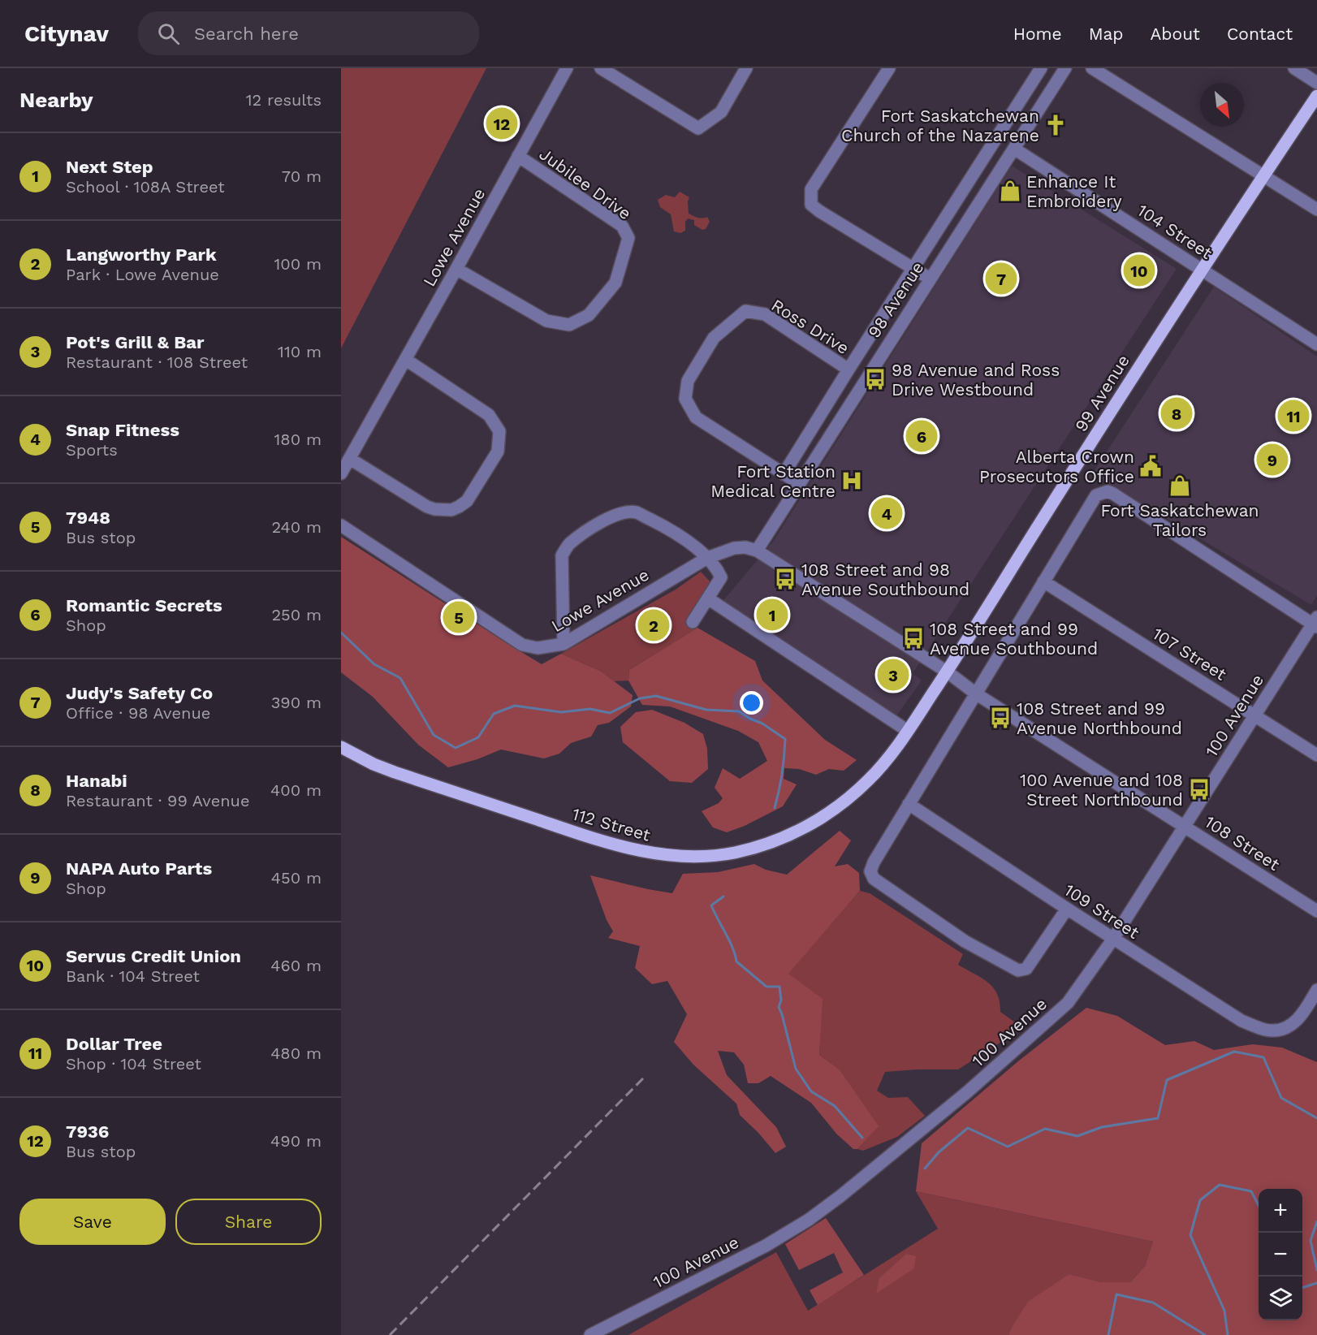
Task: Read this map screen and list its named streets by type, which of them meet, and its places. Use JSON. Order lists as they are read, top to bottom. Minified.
{"streets":{"main road":["99 Avenue","112 Street"],"street":["Jubilee Drive","104 Street","Lowe Avenue","98 Avenue","Ross Drive","107 Street","100 Avenue","108 Street","109 Street"]},"crossings":[["Jubilee Drive","Lowe Avenue"],["104 Street","98 Avenue"],["104 Street","99 Avenue"],["Lowe Avenue","98 Avenue"],["Lowe Avenue","108 Street"],["98 Avenue","Ross Drive"],["98 Avenue","108 Street"],["99 Avenue","112 Street"],["99 Avenue","108 Street"],["107 Street","100 Avenue"],["100 Avenue","108 Street"],["100 Avenue","109 Street"]],"places":{"church":["Fort Saskatchewan Church of the Nazarene"],"shop":["Enhance It Embroidery","Fort Saskatchewan Tailors"],"bus stop":["98 Avenue and Ross Drive Westbound","108 Street and 98 Avenue Southbound","108 Street and 99 Avenue Southbound","108 Street and 99 Avenue Northbound","100 Avenue and 108 Street Northbound"],"public building":["Alberta Crown Prosecutors Office"],"hospital":["Fort Station Medical Centre"]},"north":"bottom right","page":{"header":"Citynav","search":"Search here","nav":["Home","Map","About","Contact"],"heading":["Nearby","12 results"],"pins":["12","10","7","8","11","6","9","4","1","5","2","3"],"list":[{"mark":"1","name":"Next Step","note":"School · 108A Street","value":"70 m"},{"mark":"2","name":"Langworthy Park","note":"Park · Lowe Avenue","value":"100 m"},{"mark":"3","name":"Pot's Grill & Bar","note":"Restaurant · 108 Street","value":"110 m"},{"mark":"4","name":"Snap Fitness","note":"Sports","value":"180 m"},{"mark":"5","name":"7948","note":"Bus stop","value":"240 m"},{"mark":"6","name":"Romantic Secrets","note":"Shop","value":"250 m"},{"mark":"7","name":"Judy's Safety Co","note":"Office · 98 Avenue","value":"390 m"},{"mark":"8","name":"Hanabi","note":"Restaurant · 99 Avenue","value":"400 m"},{"mark":"9","name":"NAPA Auto Parts","note":"Shop","value":"450 m"},{"mark":"10","name":"Servus Credit Union","note":"Bank · 104 Street","value":"460 m"},{"mark":"11","name":"Dollar Tree","note":"Shop · 104 Street","value":"480 m"},{"mark":"12","name":"7936","note":"Bus stop","value":"490 m"}],"buttons":["Save","Share"],"map_buttons":["+","−"]}}
